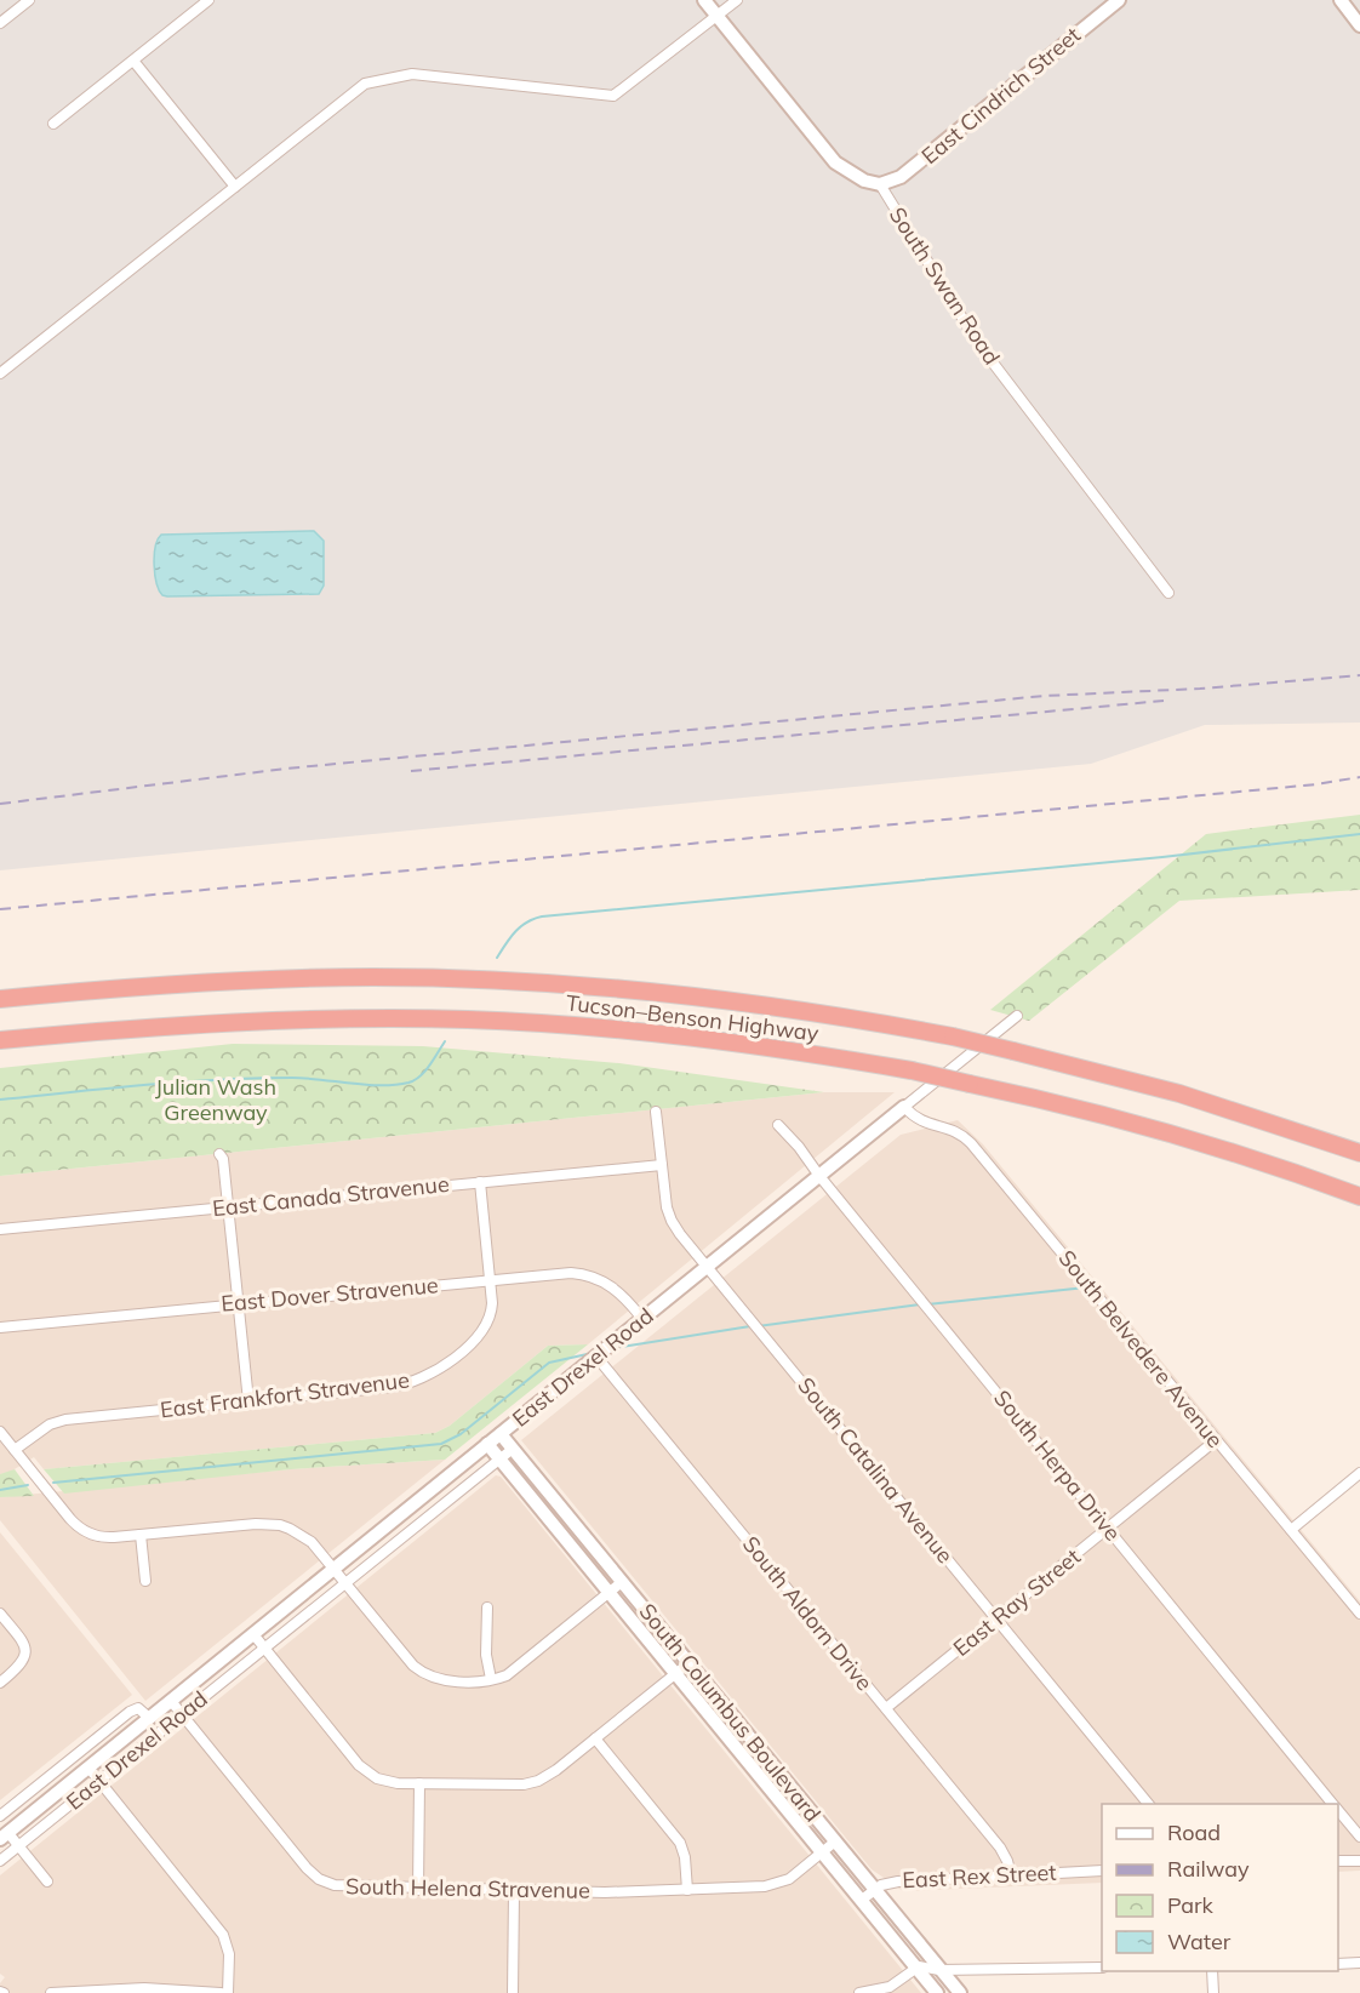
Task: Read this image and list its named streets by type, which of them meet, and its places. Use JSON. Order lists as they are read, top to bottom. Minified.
{"streets":{"highway":["Tucson–Benson Highway"],"street":["East Cindrich Street","South Swan Road","East Canada Stravenue","East Dover Stravenue","South Belvedere Avenue","East Drexel Road","East Frankfort Stravenue","South Herpa Drive","South Catalina Avenue","East Ray Street","South Aldorn Drive","South Columbus Boulevard","East Rex Street","South Helena Stravenue"]},"crossings":[["East Cindrich Street","South Swan Road"],["East Canada Stravenue","East Frankfort Stravenue"],["East Canada Stravenue","South Catalina Avenue"],["East Dover Stravenue","East Drexel Road"],["East Dover Stravenue","East Frankfort Stravenue"],["South Belvedere Avenue","East Drexel Road"],["South Belvedere Avenue","East Ray Street"],["East Drexel Road","South Herpa Drive"],["East Drexel Road","South Catalina Avenue"],["East Drexel Road","South Aldorn Drive"],["East Drexel Road","South Columbus Boulevard"],["East Drexel Road","South Helena Stravenue"],["South Herpa Drive","East Ray Street"],["South Catalina Avenue","East Ray Street"],["East Ray Street","South Aldorn Drive"],["South Aldorn Drive","East Rex Street"],["South Columbus Boulevard","East Rex Street"],["South Columbus Boulevard","South Helena Stravenue"]],"parks":["Julian Wash Greenway"],"legend":["Road","Railway","Park","Water"]}
